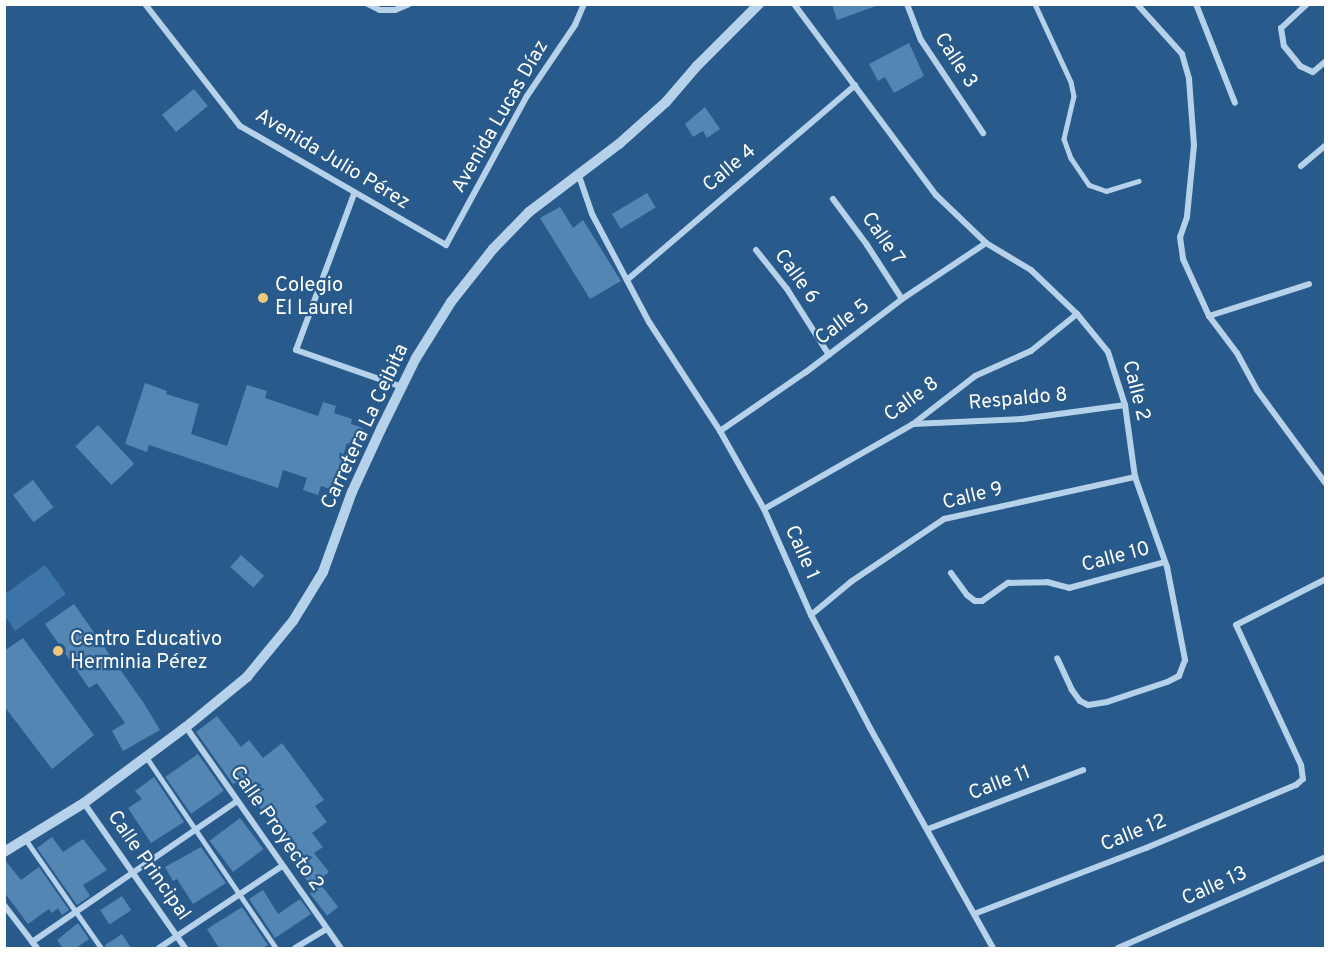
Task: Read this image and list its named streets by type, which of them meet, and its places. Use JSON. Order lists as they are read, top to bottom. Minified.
{"streets":{"street":["Calle 3","Avenida Lucas Díaz","Avenida Julio Pérez","Calle 4","Calle 7","Calle 6","Calle 5","Calle 2","Calle 8","Respaldo 8","Carretera La Ceibita","Calle 9","Calle 1","Calle 10","Calle 11","Calle Proyecto 2","Calle 12","Calle Principal","Calle 13"]},"crossings":[["Avenida Lucas Díaz","Avenida Julio Pérez"],["Calle 4","Calle 2"],["Calle 4","Calle 1"],["Calle 7","Calle 5"],["Calle 6","Calle 5"],["Calle 5","Calle 2"],["Calle 5","Calle 1"],["Calle 2","Calle 8"],["Calle 2","Respaldo 8"],["Calle 2","Calle 9"],["Calle 2","Calle 10"],["Calle 8","Respaldo 8"],["Calle 8","Calle 1"],["Carretera La Ceibita","Calle 1"],["Carretera La Ceibita","Calle Proyecto 2"],["Carretera La Ceibita","Calle Principal"],["Calle 9","Calle 1"],["Calle 1","Calle 11"],["Calle 1","Calle 12"]],"places":["Colegio El Laurel","Centro Educativo Herminia Pérez"]}
